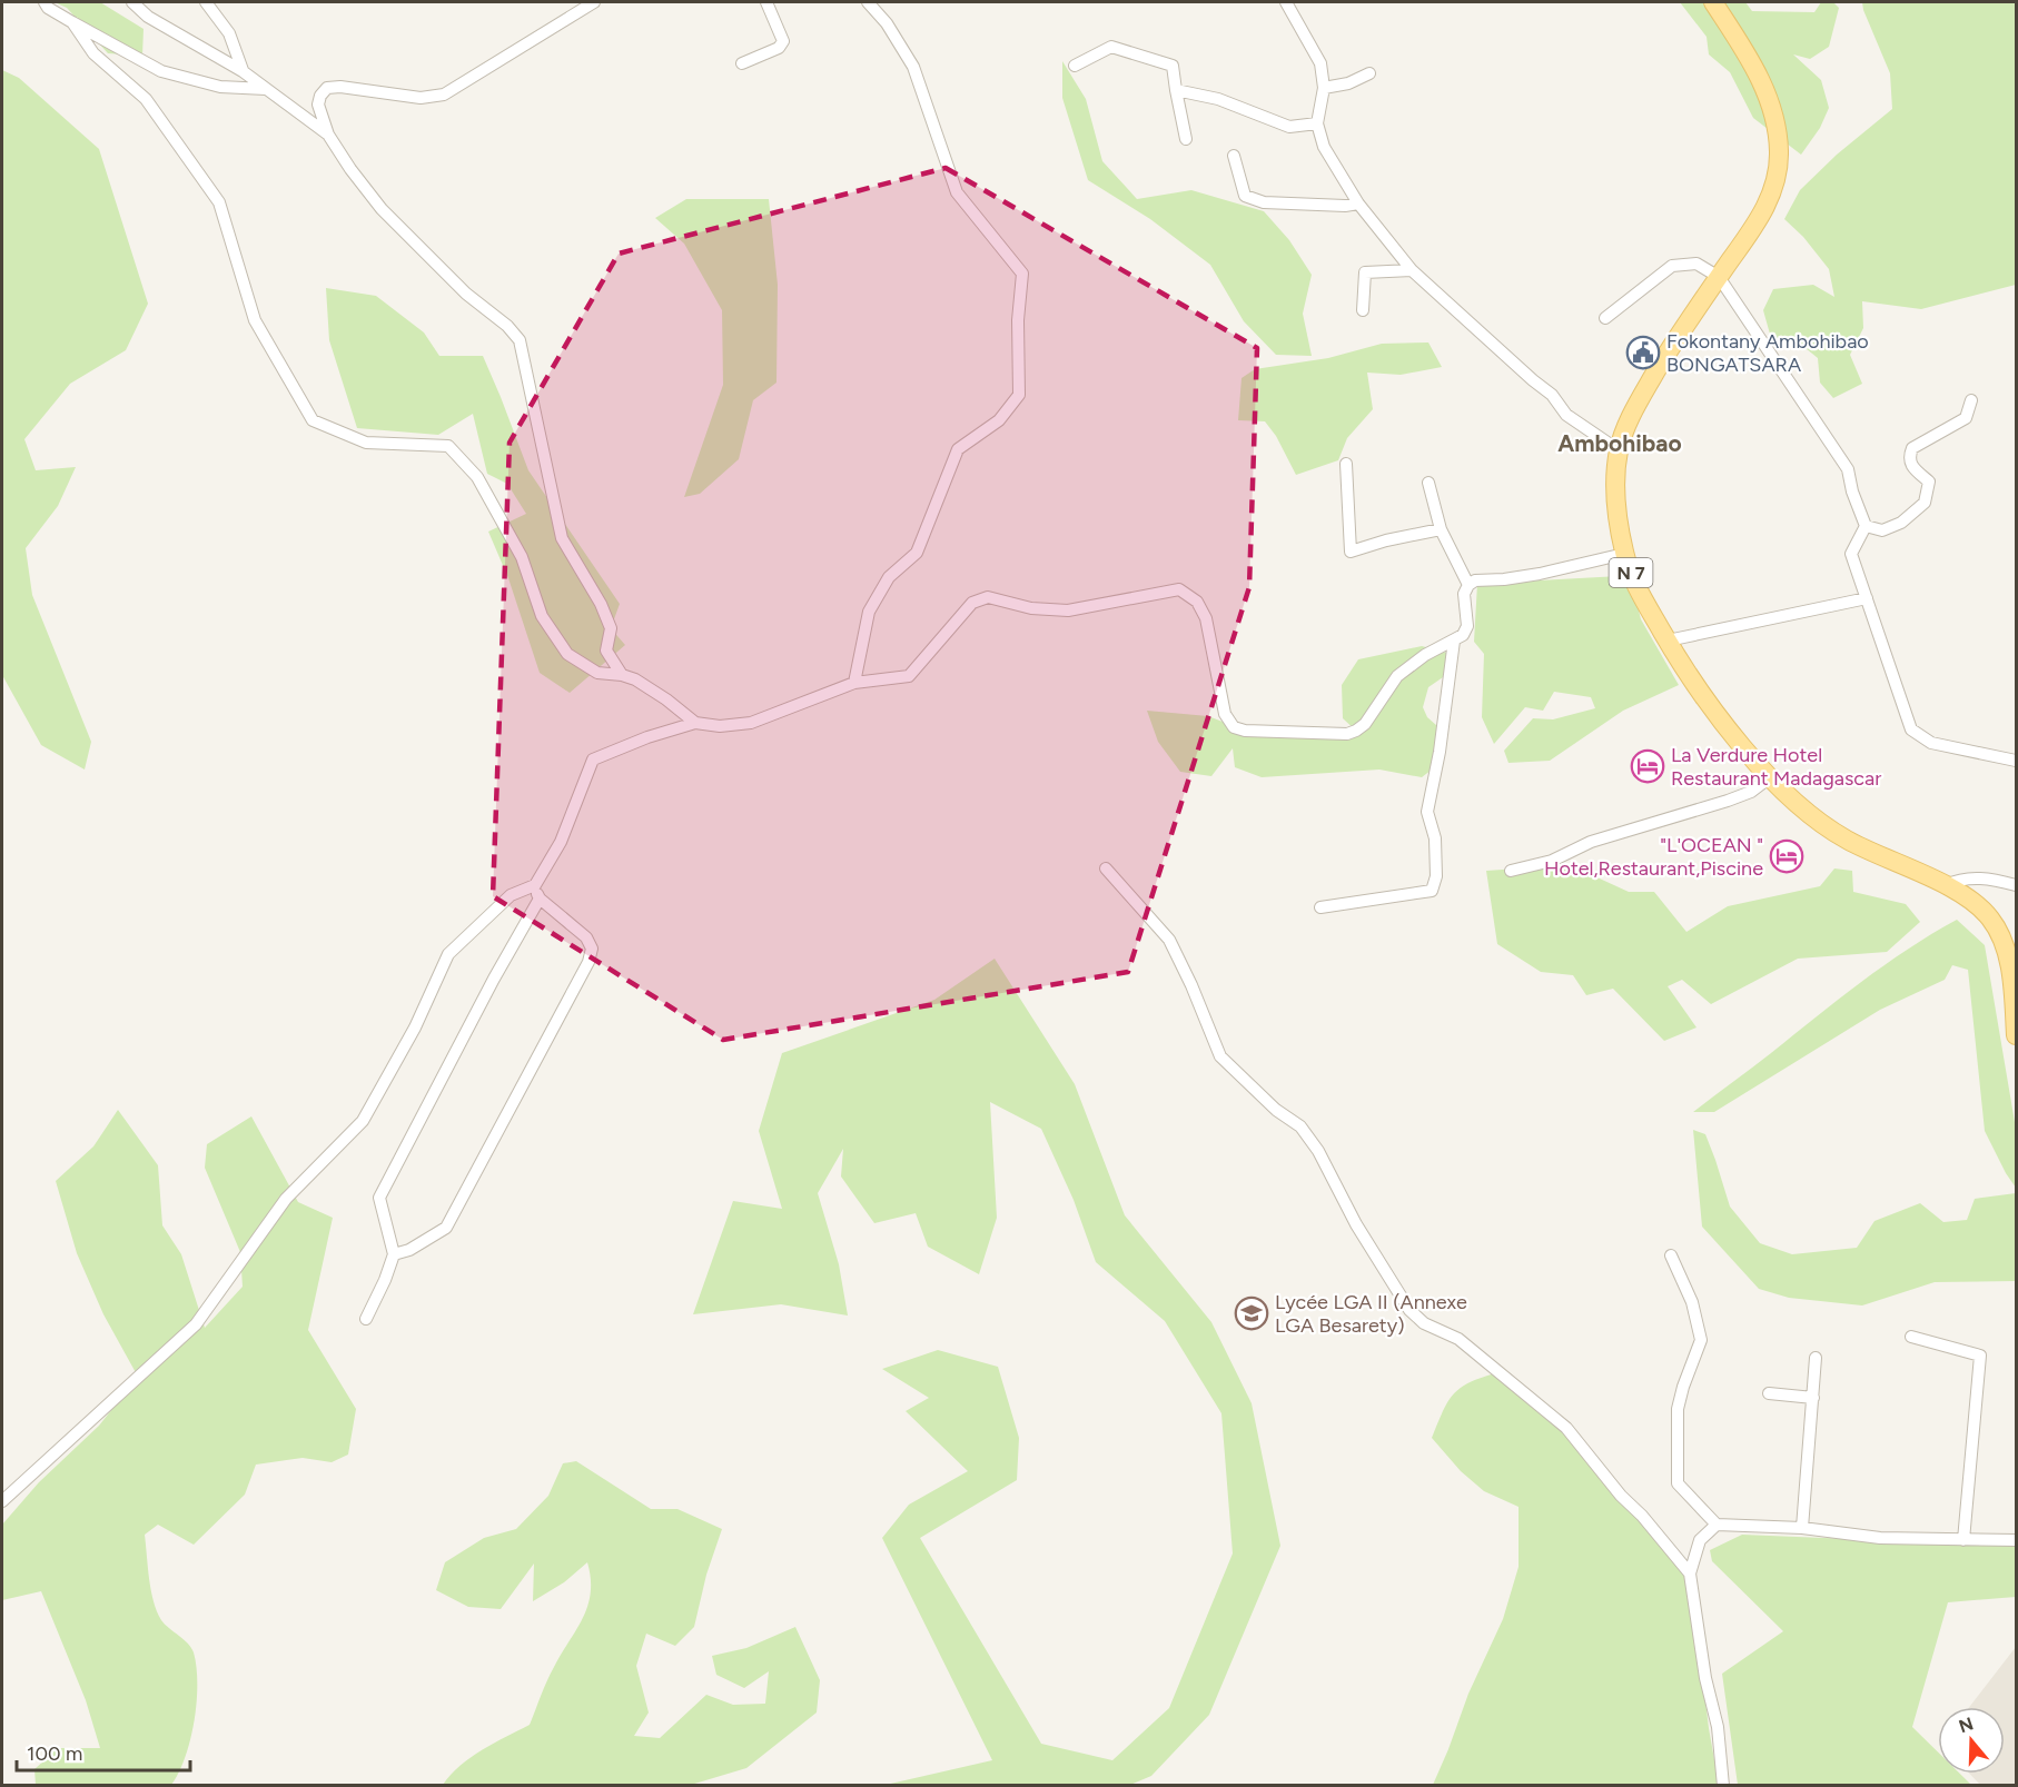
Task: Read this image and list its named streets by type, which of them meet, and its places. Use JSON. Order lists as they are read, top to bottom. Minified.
{"streets":{"main road":["N 7"]},"districts":["Ambohibao"],"places":{"public building":["Fokontany Ambohibao BONGATSARA"],"hotel":["La Verdure Hotel Restaurant Madagascar","\"L'OCEAN \" Hotel,Restaurant,Piscine"],"school or university":["Lycée LGA II (Annexe LGA Besarety)"]},"scale_bar":"100 m","north":"top"}
